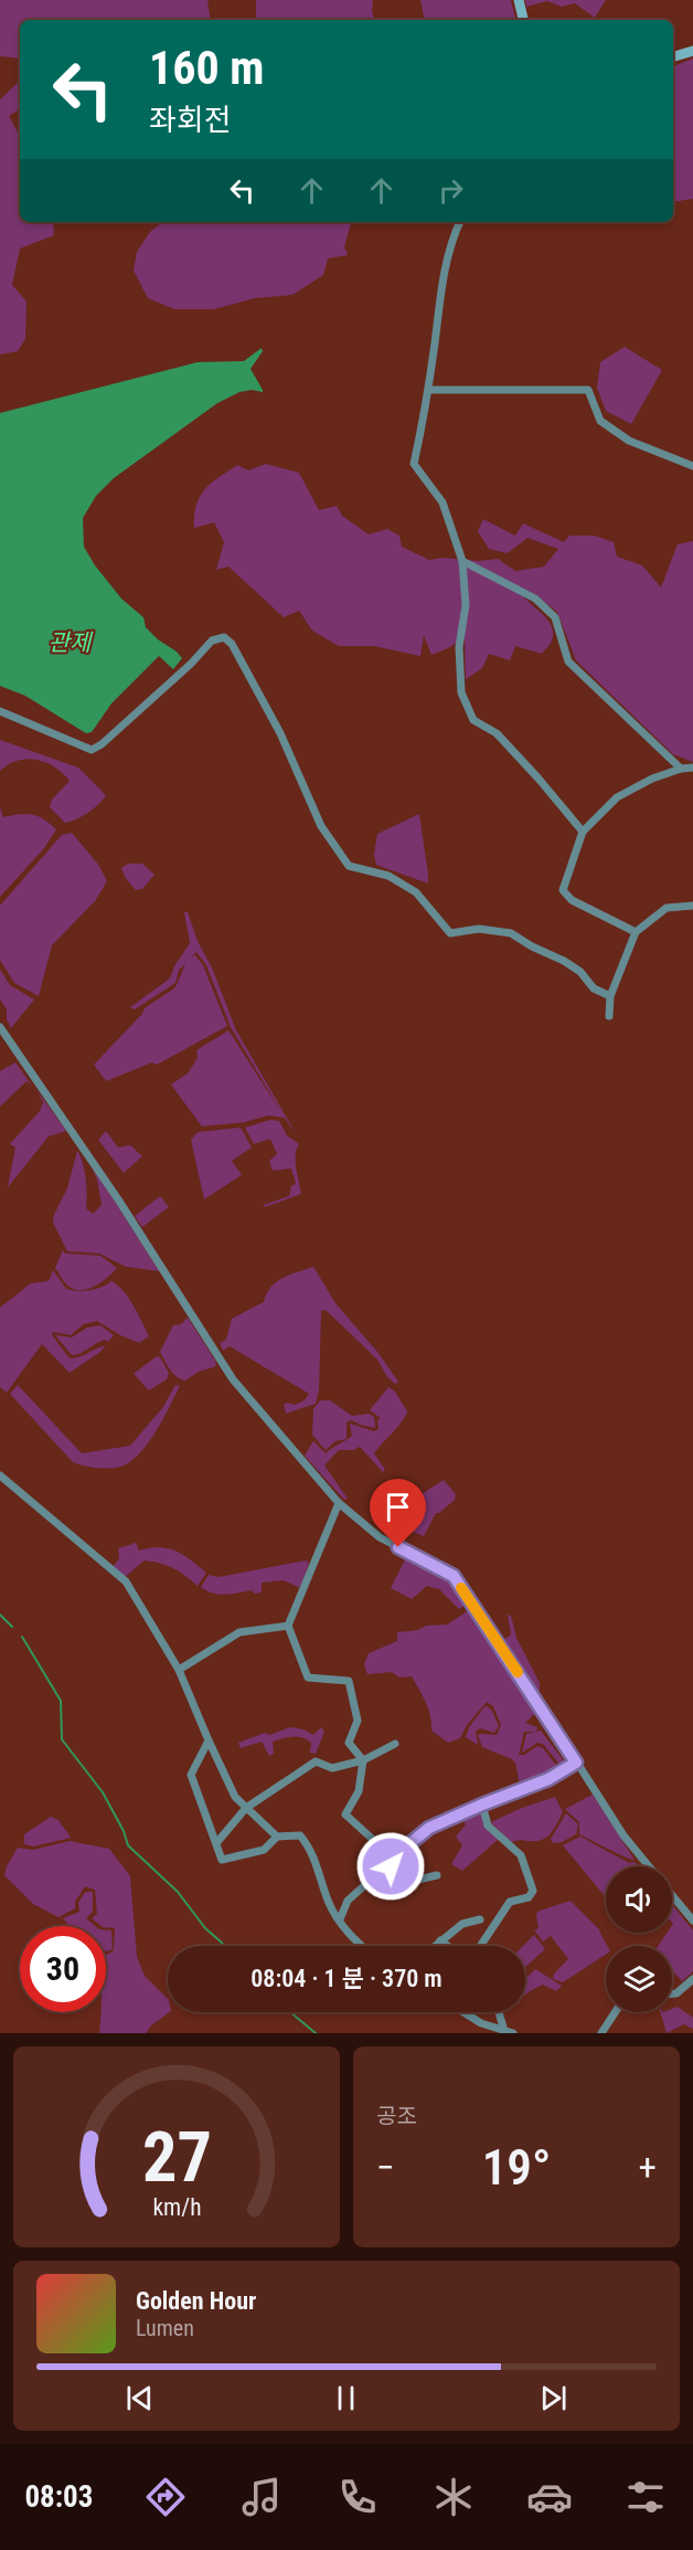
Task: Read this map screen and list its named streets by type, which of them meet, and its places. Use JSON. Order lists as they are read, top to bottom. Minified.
{"water":["관제"],"page":{"turn":["160 m","좌회전"],"limit":"30","trip":"08:04 · 1 분 · 370 m","tile":"공조","heat":["−","19°","+"],"song":["Golden Hour","Lumen"],"tabs":"08:03","gauge":["27","km/h"]}}
